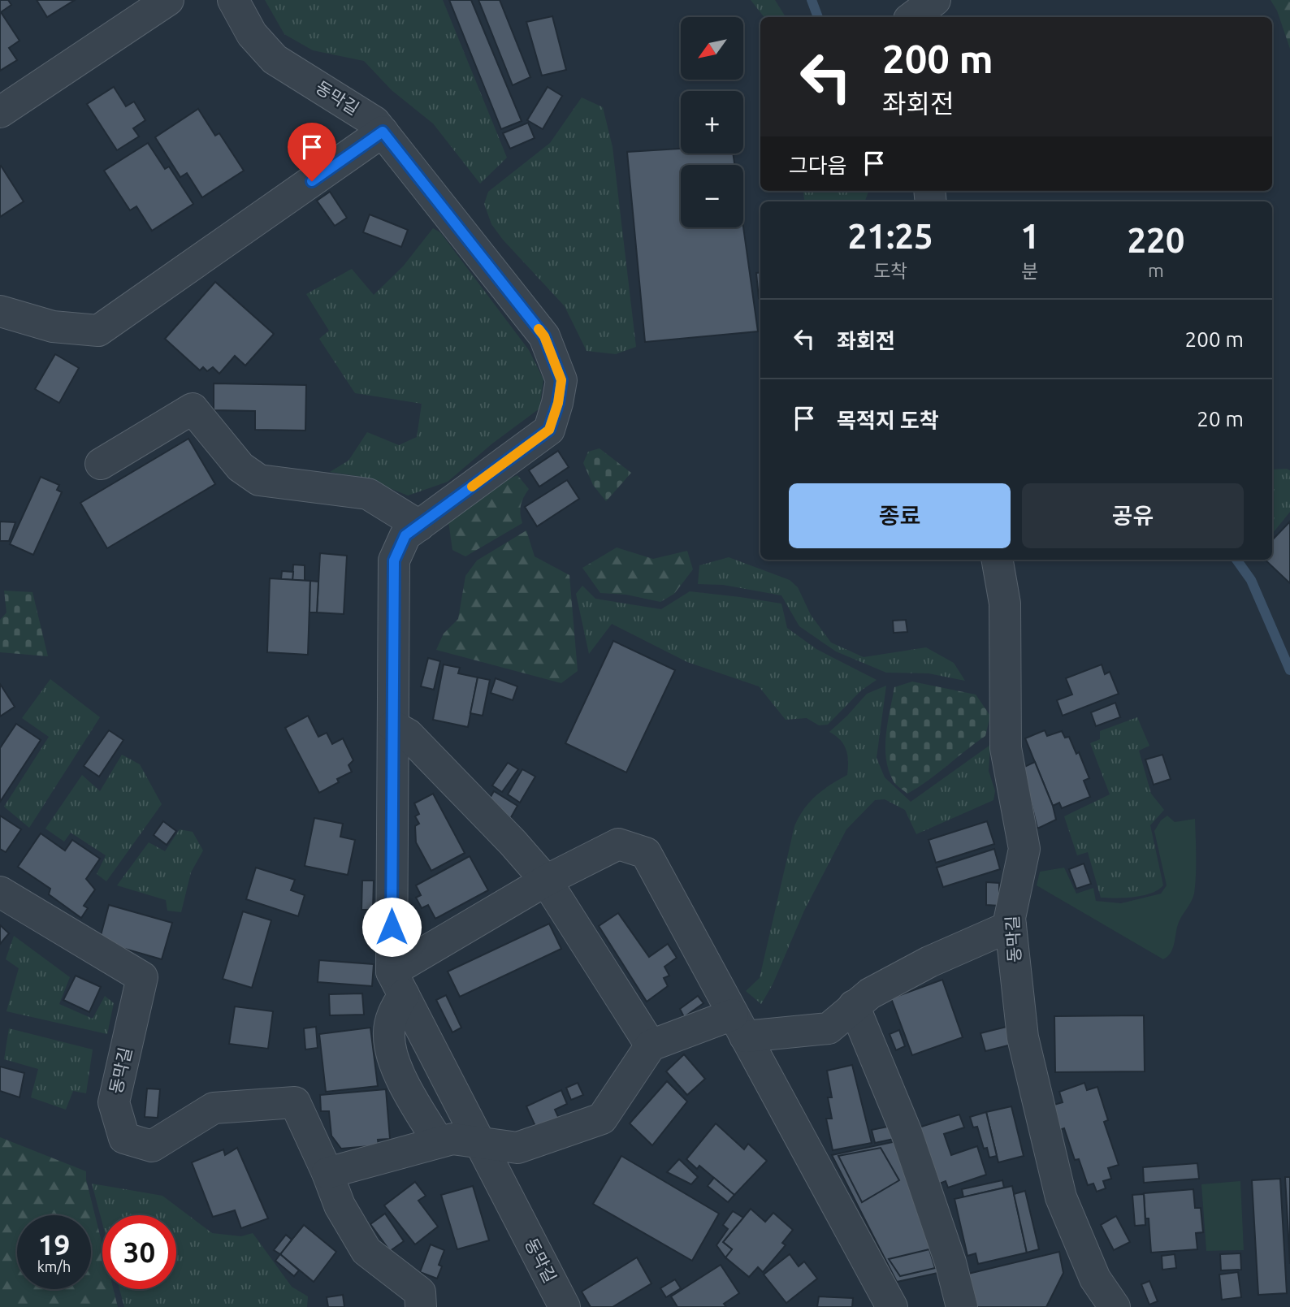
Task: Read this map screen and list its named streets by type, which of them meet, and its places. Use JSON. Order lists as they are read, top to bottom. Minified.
{"streets":{"street":["동막길"]},"north":"bottom left","page":{"map_buttons":["+","−"],"turn":["200 m","좌회전"],"then":"그다음","eta":["21:25","도착","1","분","220","m"],"list":[{"name":"좌회전","value":"200 m"},{"name":"목적지 도착","value":"20 m"}],"buttons":["종료","공유"],"speed":"19 km/h","limit":"30"}}
